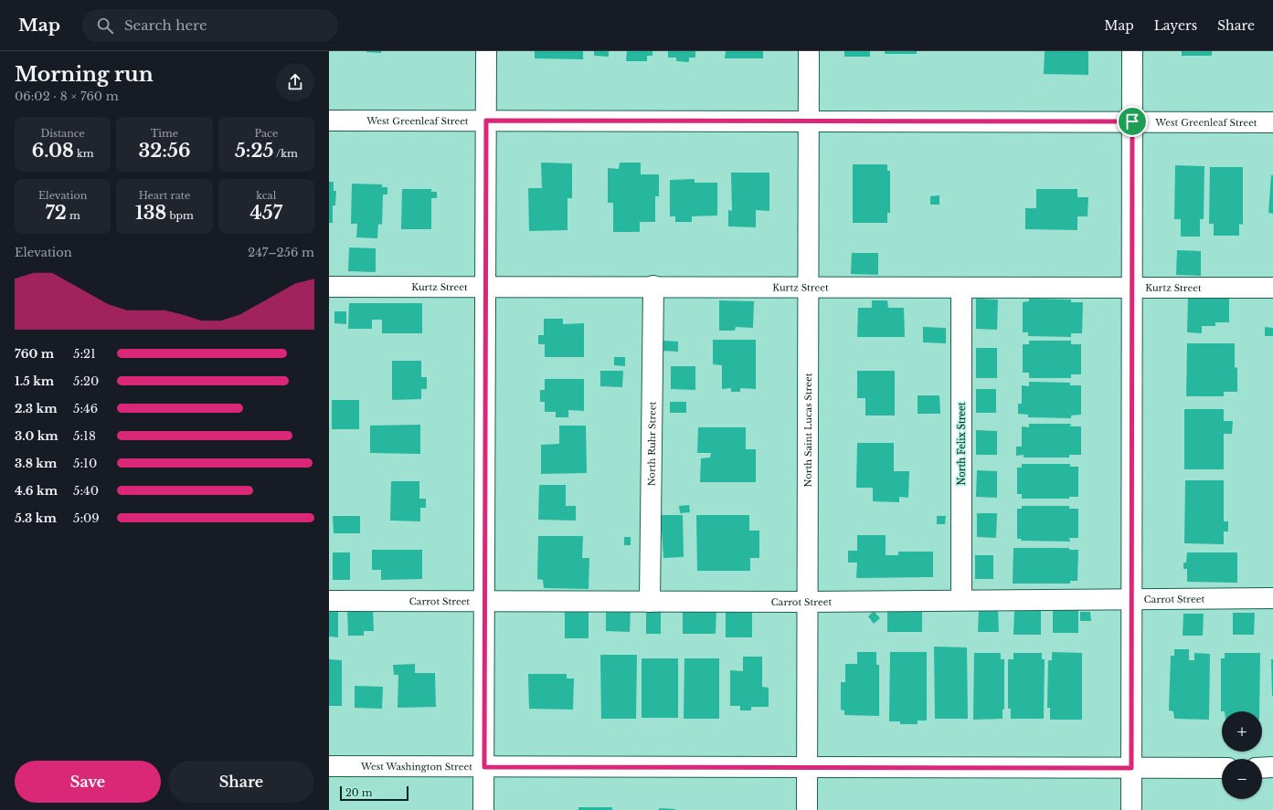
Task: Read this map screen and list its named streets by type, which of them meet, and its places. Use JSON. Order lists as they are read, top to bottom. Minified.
{"streets":{"street":["West Greenleaf Street","Kurtz Street","North Saint Lucas Street","North Ruhr Street","North Felix Street","Carrot Street","West Washington Street"]},"crossings":[["West Greenleaf Street","North Saint Lucas Street"],["Kurtz Street","North Saint Lucas Street"],["Kurtz Street","North Ruhr Street"],["Kurtz Street","North Felix Street"],["North Saint Lucas Street","Carrot Street"],["North Saint Lucas Street","West Washington Street"],["North Ruhr Street","Carrot Street"],["North Felix Street","Carrot Street"]],"scale_bar":"20 m","page":{"header":"Map","search":"Search here","nav":["Map","Layers","Share"],"heading":["Morning run","06:02 · 8 × 760 m"],"stats":[["Distance","6.08 km"],["Time","32:56"],["Pace","5:25 /km"],["Elevation","72 m"],["Heart rate","138 bpm"],["kcal","457"]],"chart":["Elevation","247–256 m"],"list":[{"name":"760 m","note":"5:21"},{"name":"1.5 km","note":"5:20"},{"name":"2.3 km","note":"5:46"},{"name":"3.0 km","note":"5:18"},{"name":"3.8 km","note":"5:10"},{"name":"4.6 km","note":"5:40"},{"name":"5.3 km","note":"5:09"}],"map_buttons":["+","−"],"buttons":["Save","Share"],"scale":"20 m"}}
